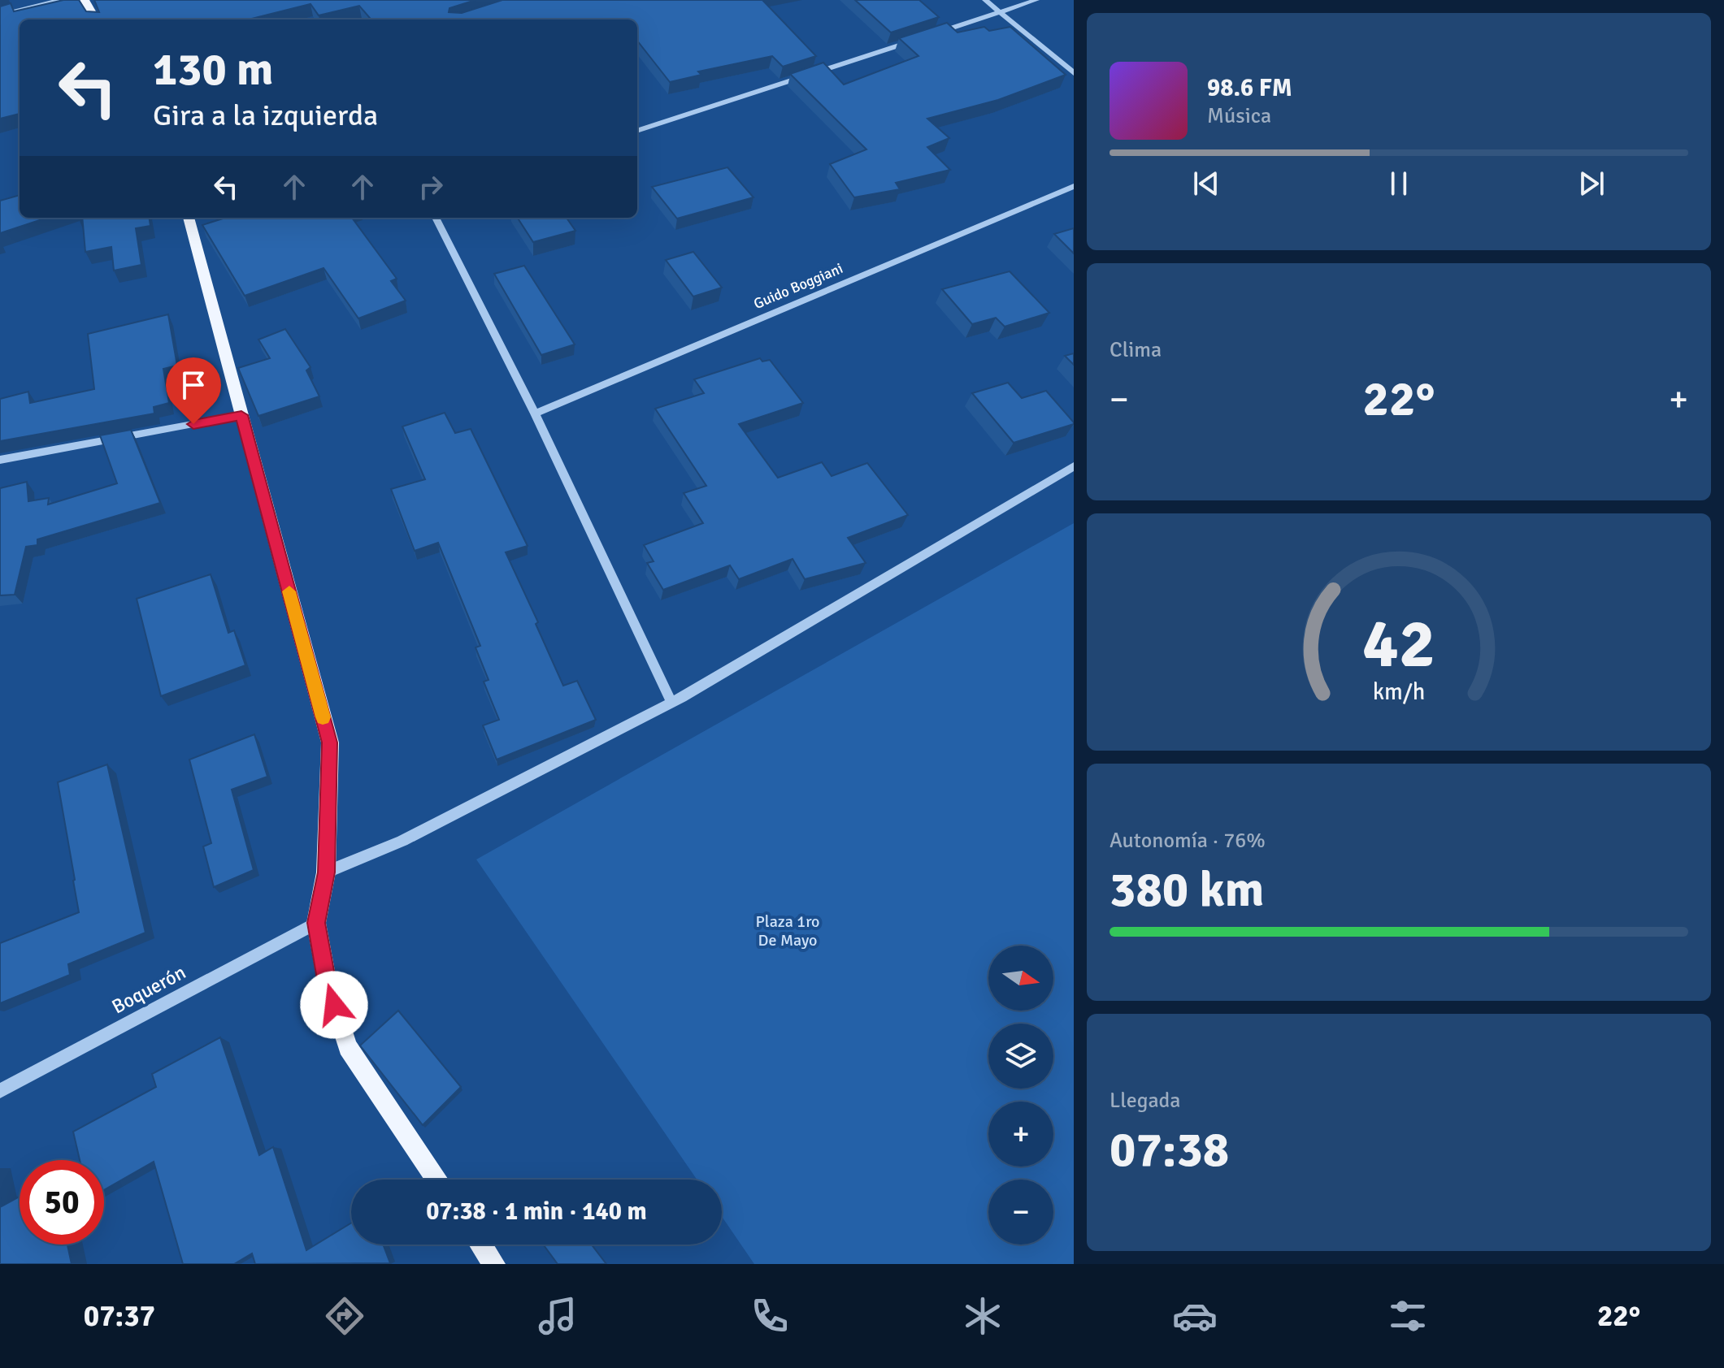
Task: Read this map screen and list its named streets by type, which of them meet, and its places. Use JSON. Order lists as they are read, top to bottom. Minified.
{"streets":{"street":["Guido Boggiani","Boquerón"]},"parks":["Plaza 1ro De Mayo"],"north":"right","page":{"turn":["130 m","Gira a la izquierda"],"song":["98.6 FM","Música"],"tile":["Clima",["Autonomía · 76%","380 km"],["Llegada","07:38"]],"heat":["−","22°","+"],"map_buttons":["+","−"],"limit":"50","trip":"07:38 · 1 min · 140 m","tabs":["07:37","22°"],"gauge":["42","km/h"]}}
